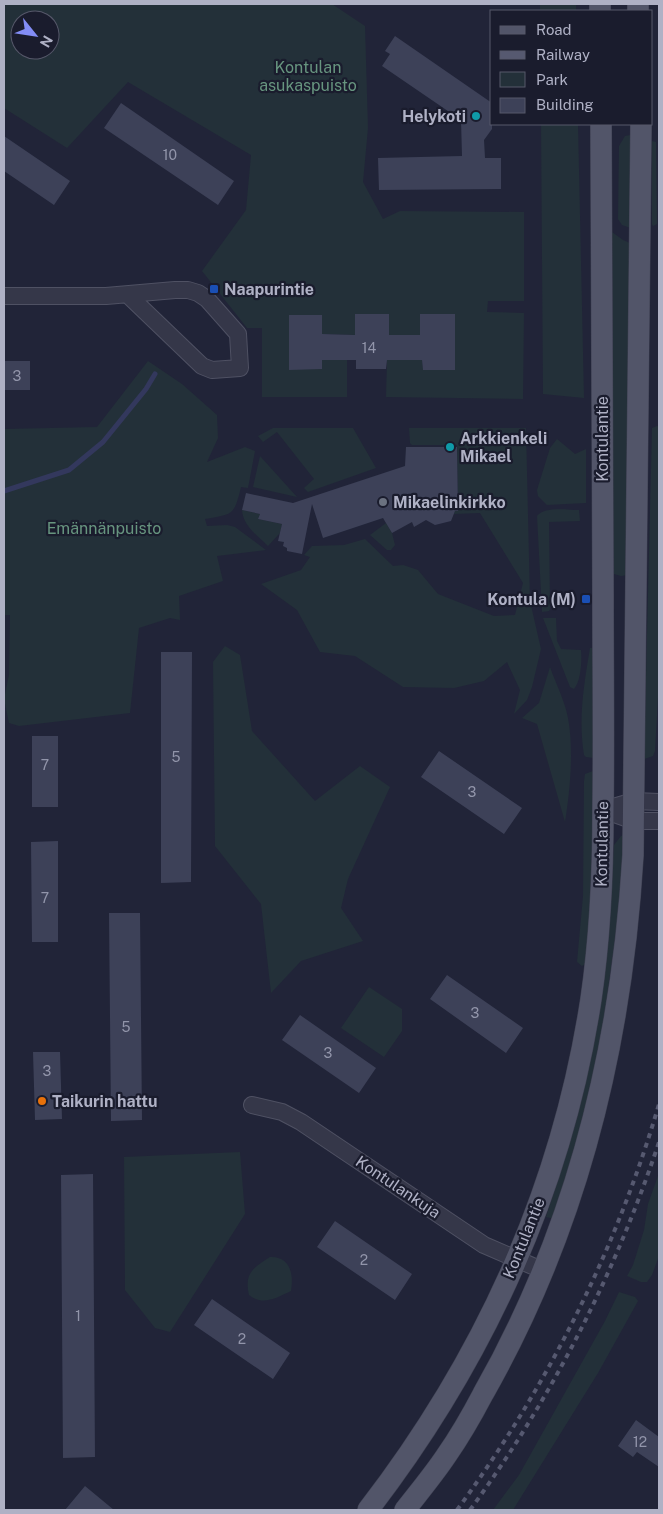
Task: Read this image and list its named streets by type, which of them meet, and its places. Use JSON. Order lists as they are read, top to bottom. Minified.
{"streets":{"main road":["Kontulantie"],"street":["Kontulankuja"]},"crossings":[["Kontulantie","Kontulankuja"]],"parks":["Kontulan asukaspuisto","Emännänpuisto"],"places":{"other":["Helykoti","Arkkienkeli Mikael","Mikaelinkirkko","Taikurin hattu"],"transit":["Naapurintie","Kontula (M)"]},"house_numbers":["10","14","3","5","7","3","7","3","5","3","3","2","1","2","12"],"legend":["Road","Railway","Park","Building"],"north":"bottom right"}
